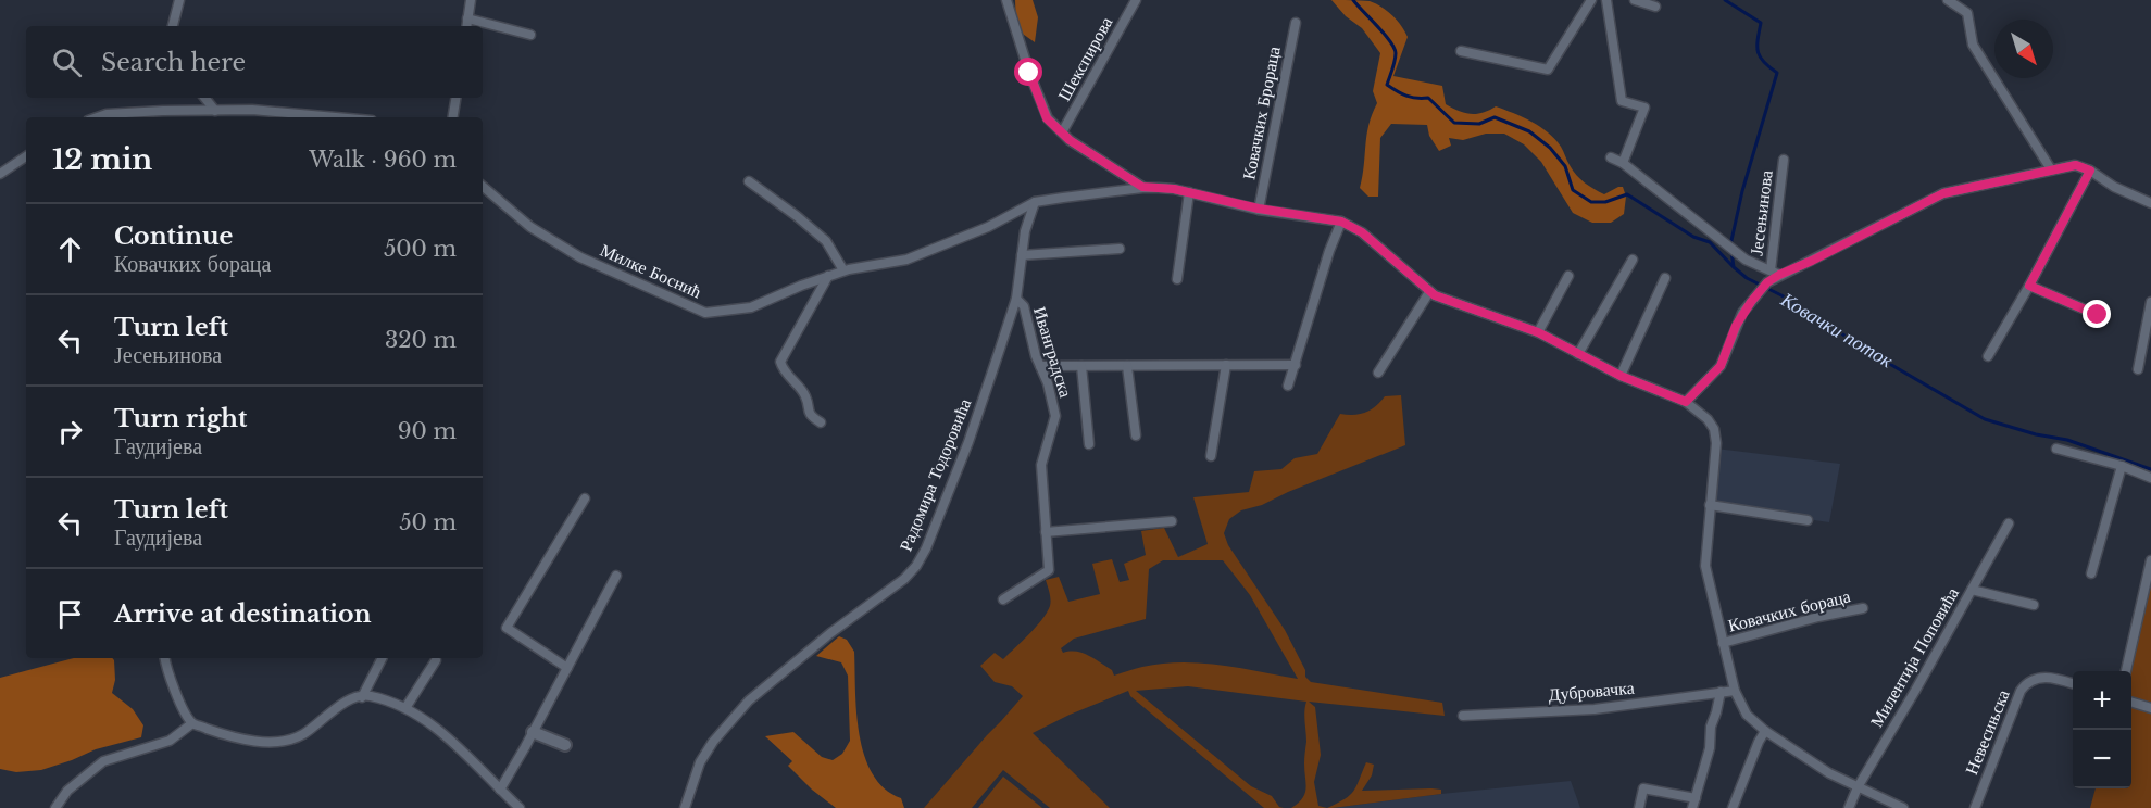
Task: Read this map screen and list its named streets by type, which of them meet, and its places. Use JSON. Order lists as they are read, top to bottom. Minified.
{"streets":{"street":["Шекспирова","Ковачких Брораца","Јесењинова","Милке Боснић","Иванградска","Радомира Тодоровића","Ковачких бораца","Милентија Поповића","Дубровачка","Невесињска"]},"crossings":[["Шекспирова","Ковачких бораца"],["Ковачких Брораца","Ковачких бораца"],["Јесењинова","Ковачких бораца"],["Милке Боснић","Радомира Тодоровића"],["Милке Боснић","Ковачких бораца"],["Иванградска","Радомира Тодоровића"],["Радомира Тодоровића","Ковачких бораца"],["Ковачких бораца","Милентија Поповића"],["Ковачких бораца","Дубровачка"]],"water":["Ковачки поток"],"north":"bottom right","page":{"search":"Search here","heading":["12 min","Walk · 960 m"],"list":[["Continue","Ковачких бораца","500 m"],["Turn left","Јесењинова","320 m"],["Turn right","Гаудијева","90 m"],["Turn left","Гаудијева","50 m"],"Arrive at destination"],"map_buttons":["+","−"]}}
